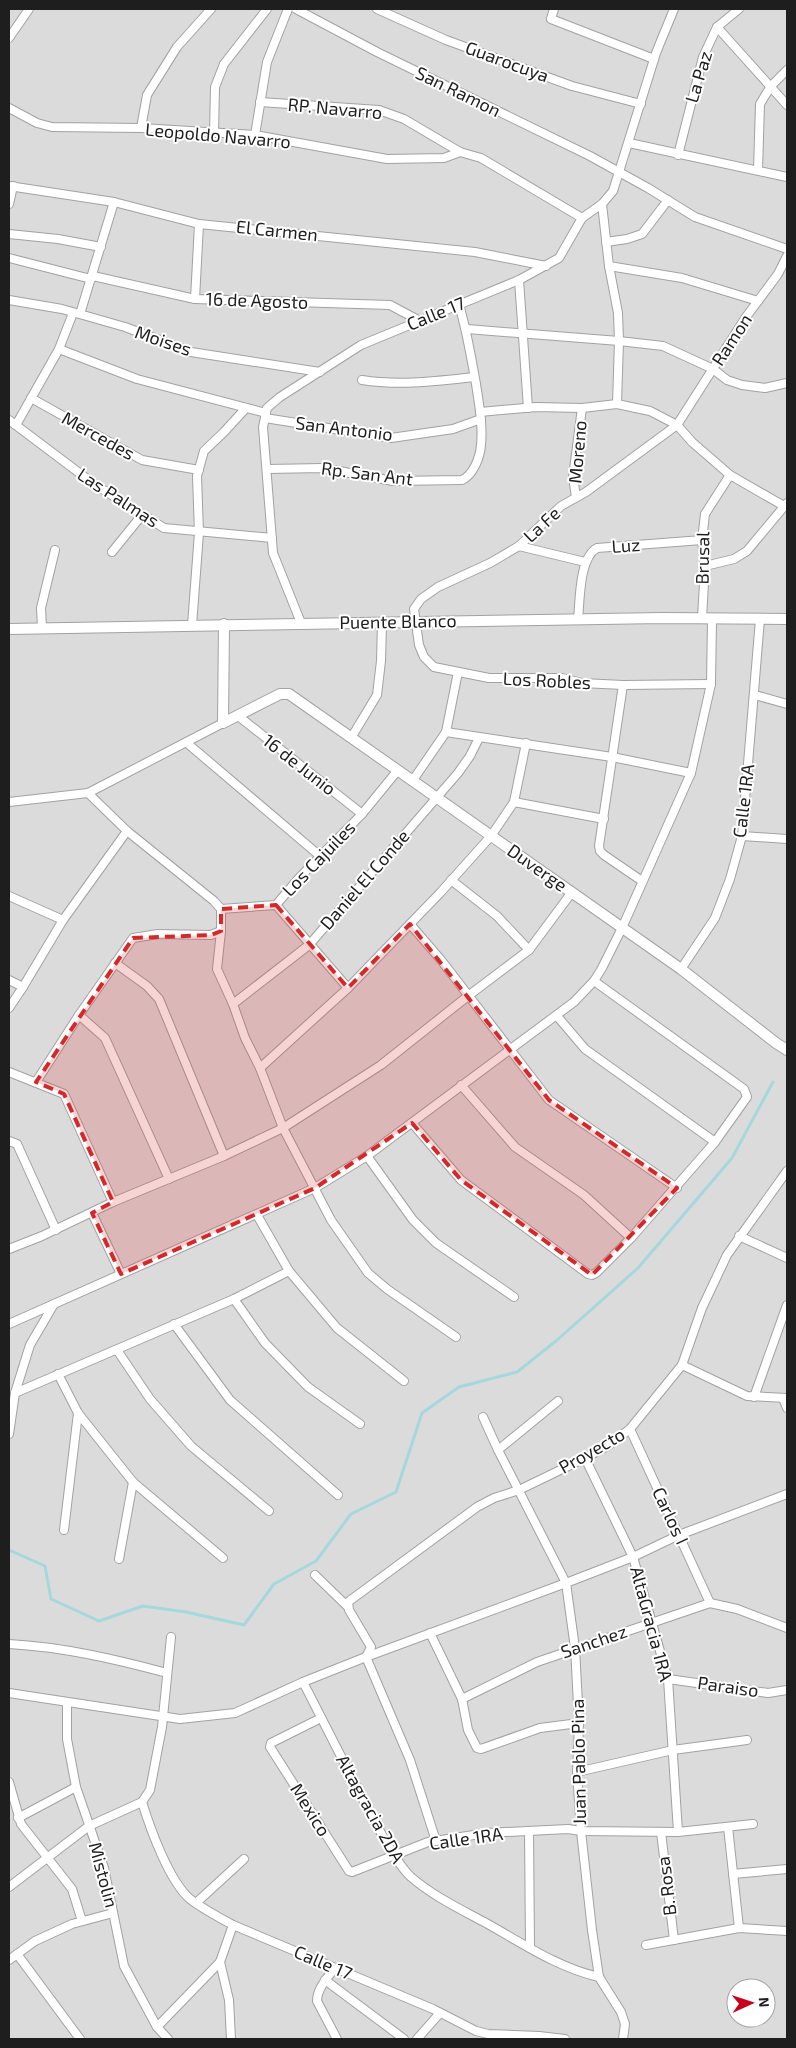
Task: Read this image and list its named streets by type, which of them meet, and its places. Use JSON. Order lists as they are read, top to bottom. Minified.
{"streets":{"street":["Guarocuya","La Paz","San Ramon","RP. Navarro","Leopoldo Navarro","El Carmen","16 de Agosto","Calle 17","Ramon","Moises","San Antonio","Mercedes","Moreno","Rp. San Ant","Las Palmas","La Fe","Luz","Brusal","Puente Blanco","Los Robles","16 de Junio","Calle 1RA","Los Cajuiles","Duverge","Daniel El Conde","Proyecto","Carlos I","AltaGracia 1RA","Sanchez","Paraiso","Juan Pablo Pina","Altagracia 2DA","Mexico","Mistolin","B. Rosa"]},"crossings":[["Guarocuya","Calle 17"],["San Ramon","Calle 17"],["RP. Navarro","Leopoldo Navarro"],["RP. Navarro","Calle 17"],["El Carmen","Calle 17"],["16 de Agosto","Calle 17"],["Calle 17","Moises"],["Calle 17","San Antonio"],["Calle 17","Rp. San Ant"],["Ramon","San Antonio"],["Ramon","La Fe"],["San Antonio","Moreno"],["San Antonio","Rp. San Ant"],["San Antonio","La Fe"],["San Antonio","Brusal"],["Moreno","La Fe"],["La Fe","Puente Blanco"],["La Fe","Los Robles"],["Luz","Brusal"],["Brusal","Puente Blanco"],["Brusal","Los Robles"],["Brusal","Duverge"],["Puente Blanco","Los Robles"],["Puente Blanco","Calle 1RA"],["16 de Junio","Los Cajuiles"],["16 de Junio","Duverge"],["Calle 1RA","Duverge"],["Calle 1RA","AltaGracia 1RA"],["Calle 1RA","Juan Pablo Pina"],["Calle 1RA","Altagracia 2DA"],["Calle 1RA","Mexico"],["Calle 1RA","B. Rosa"],["Los Cajuiles","Duverge"],["Duverge","Daniel El Conde"],["Proyecto","Carlos I"],["Proyecto","AltaGracia 1RA"],["Proyecto","Juan Pablo Pina"],["Carlos I","Sanchez"],["AltaGracia 1RA","Sanchez"],["AltaGracia 1RA","Paraiso"],["Sanchez","Juan Pablo Pina"],["Juan Pablo Pina","Altagracia 2DA"],["Altagracia 2DA","Mexico"]],"north":"right"}
